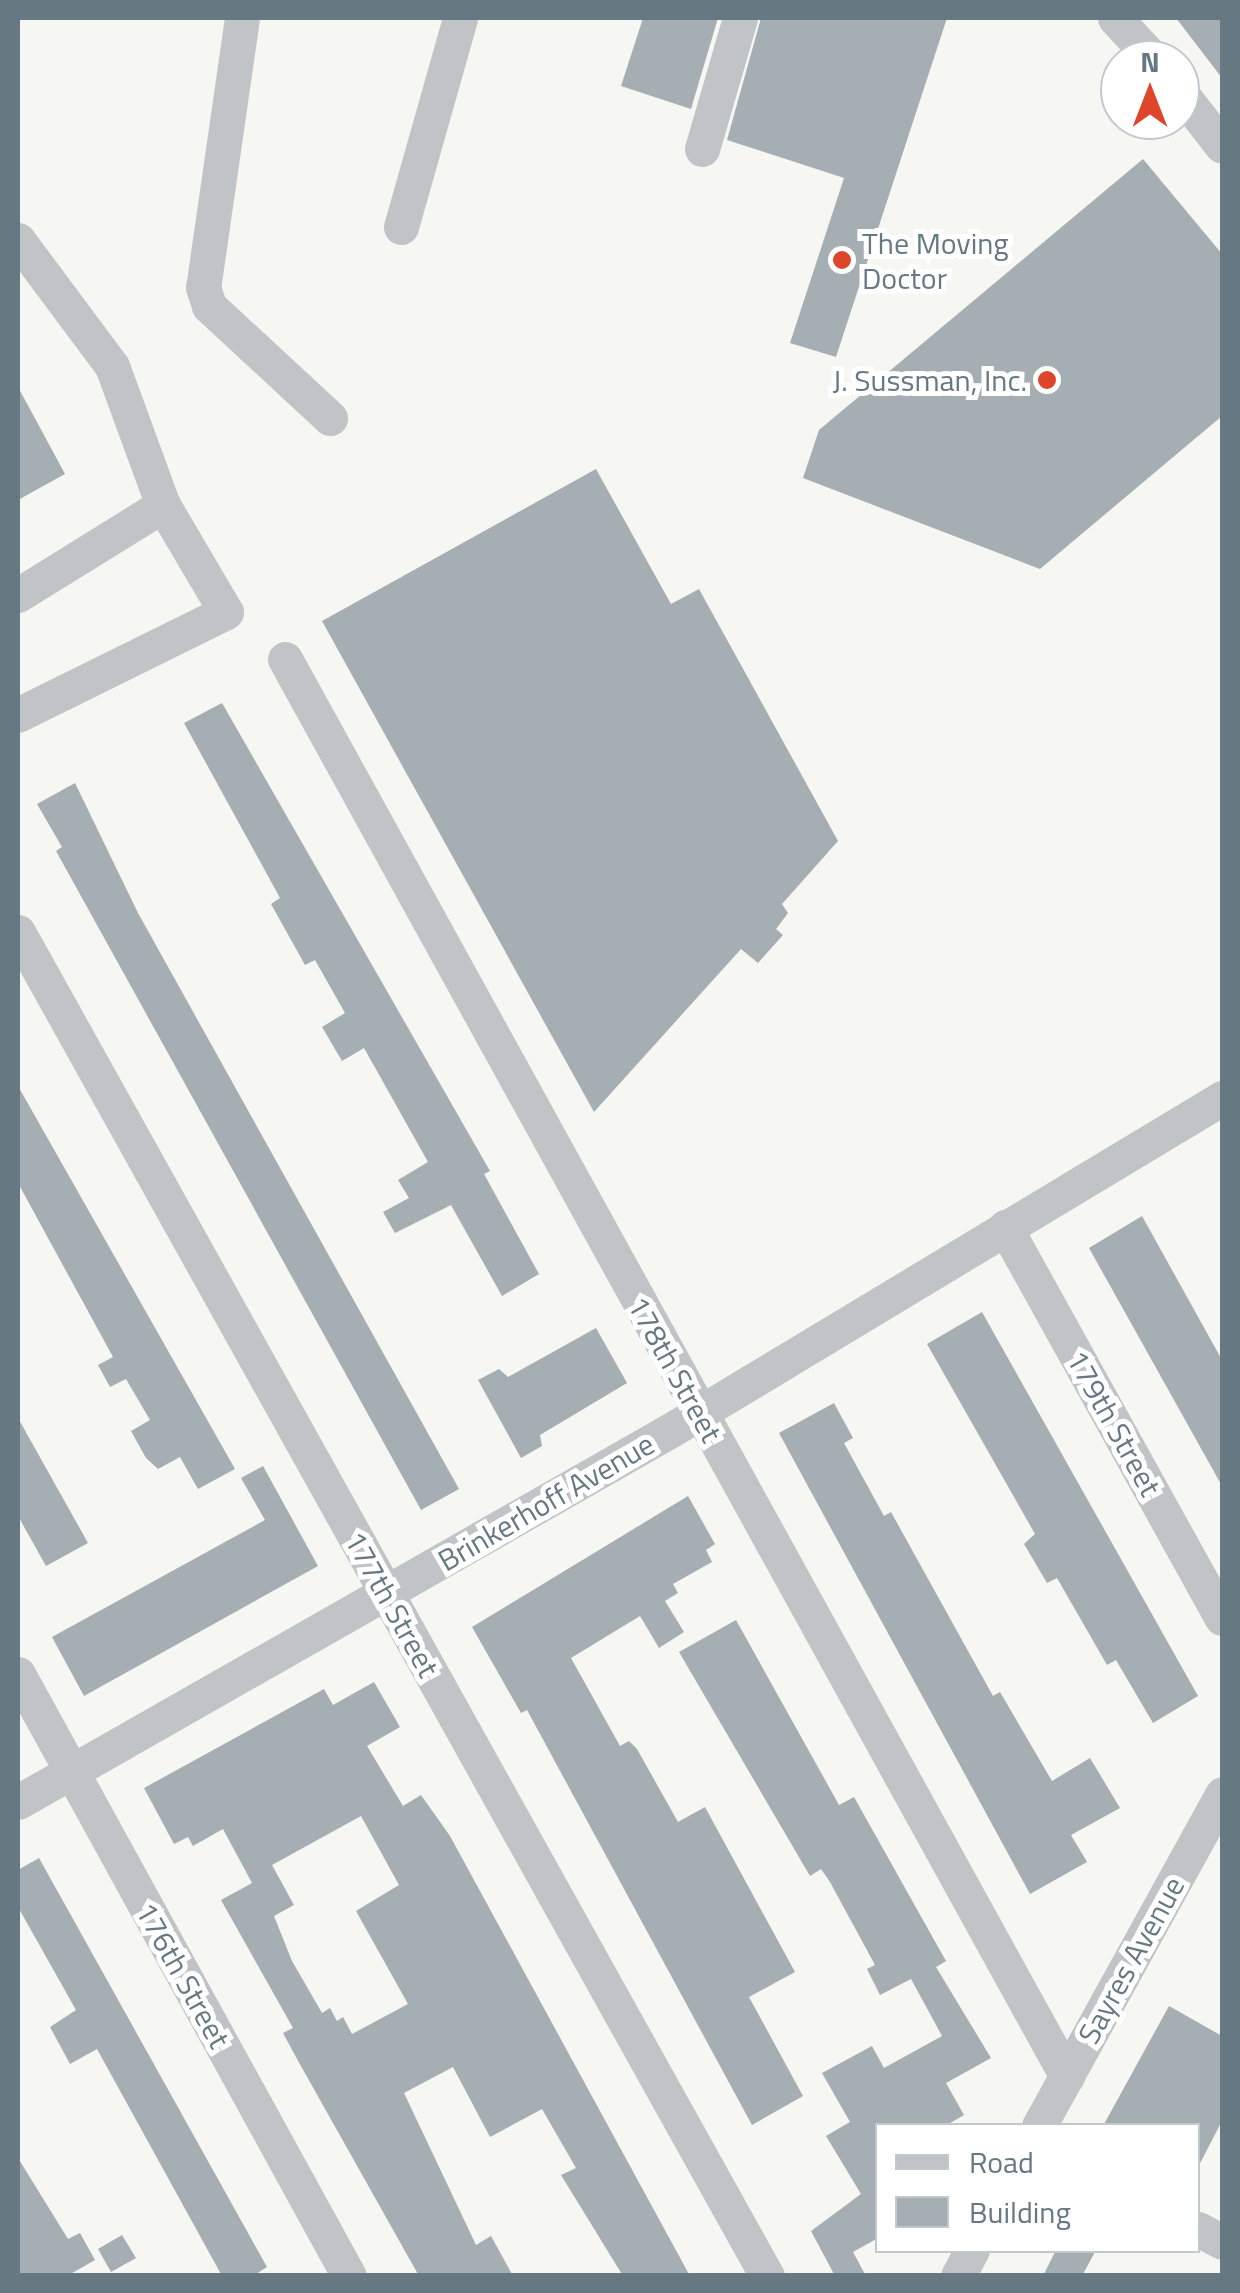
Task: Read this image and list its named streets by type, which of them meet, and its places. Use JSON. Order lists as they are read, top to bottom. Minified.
{"streets":{"street":["178th Street","179th Street","Brinkerhoff Avenue","177th Street","Sayres Avenue","176th Street"]},"crossings":[["178th Street","Brinkerhoff Avenue"],["178th Street","Sayres Avenue"],["179th Street","Brinkerhoff Avenue"],["Brinkerhoff Avenue","177th Street"],["Brinkerhoff Avenue","176th Street"]],"places":["The Moving Doctor","J. Sussman, Inc."],"legend":["Road","Building"],"north":"top"}
